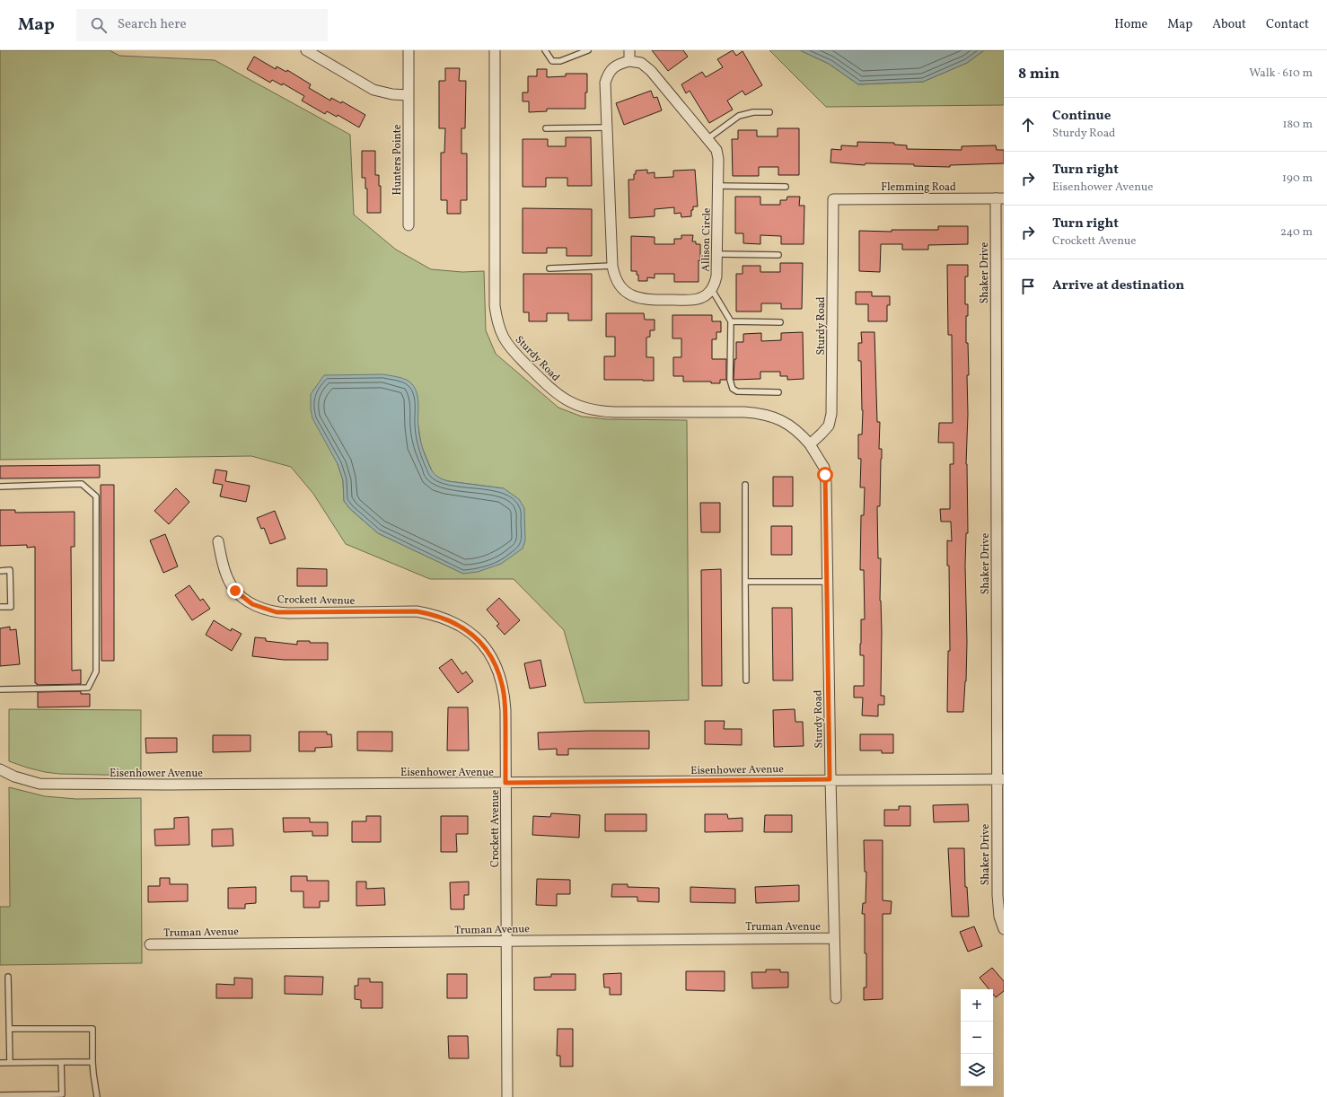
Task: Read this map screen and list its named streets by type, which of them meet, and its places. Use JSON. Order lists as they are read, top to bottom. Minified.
{"streets":{"street":["Hunters Pointe","Flemming Road","Allison Circle","Shaker Drive","Sturdy Road","Crockett Avenue","Eisenhower Avenue","Truman Avenue"]},"crossings":[["Flemming Road","Shaker Drive"],["Flemming Road","Sturdy Road"],["Shaker Drive","Eisenhower Avenue"],["Sturdy Road","Eisenhower Avenue"],["Sturdy Road","Truman Avenue"],["Crockett Avenue","Eisenhower Avenue"],["Crockett Avenue","Truman Avenue"]],"page":{"header":"Map","search":"Search here","nav":["Home","Map","About","Contact"],"heading":["8 min","Walk · 610 m"],"list":[["Continue","Sturdy Road","180 m"],["Turn right","Eisenhower Avenue","190 m"],["Turn right","Crockett Avenue","240 m"],"Arrive at destination"],"map_buttons":["+","−"]}}
